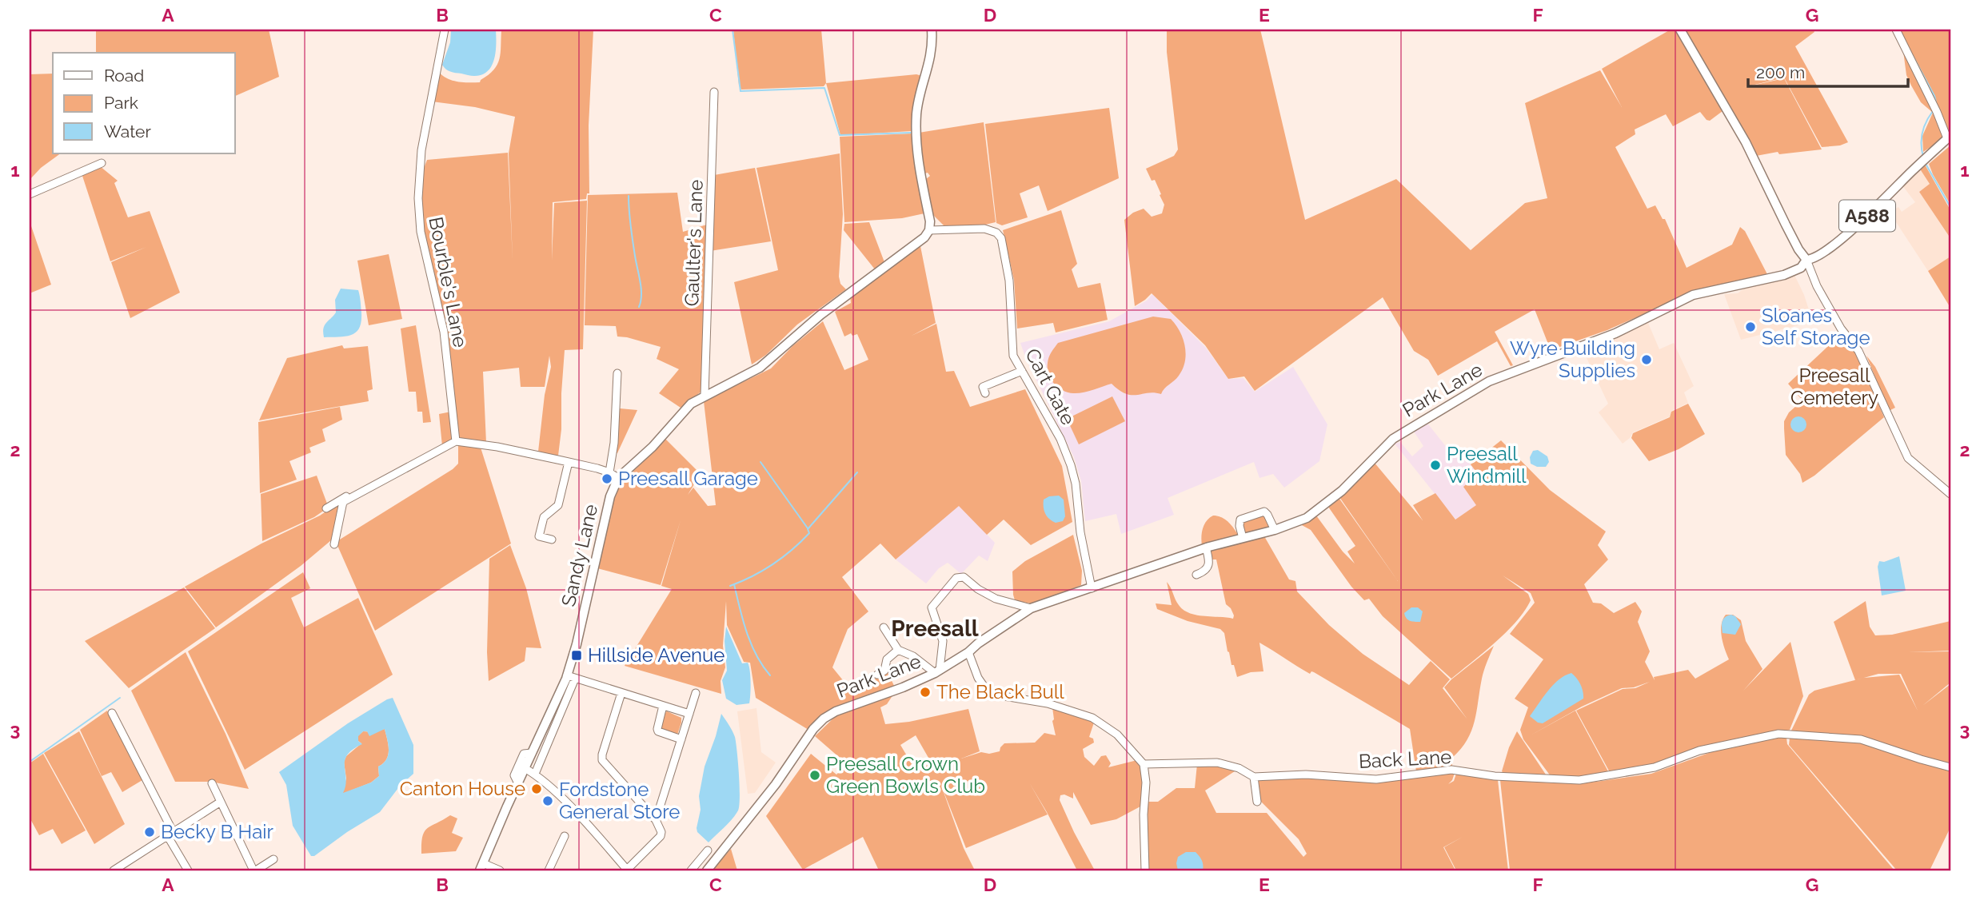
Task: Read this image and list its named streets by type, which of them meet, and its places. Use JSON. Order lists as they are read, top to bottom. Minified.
{"streets":{"main road":["A588","Park Lane","Sandy Lane"],"street":["Gaulter's Lane","Bourble's Lane","Cart Gate","Back Lane"]},"crossings":[["A588","Park Lane"],["Gaulter's Lane","Sandy Lane"],["Cart Gate","Park Lane"],["Cart Gate","Sandy Lane"]],"districts":["Preesall"],"parks":["Preesall Cemetery"],"places":{"other":["Sloanes Self Storage","Wyre Building Supplies","Preesall Windmill","Preesall Garage","The Black Bull","Preesall Crown Green Bowls Club","Canton House","Fordstone General Store","Becky B Hair"],"transit":["Hillside Avenue"]},"legend":["Road","Park","Water"],"scale_bar":"200 m","grid":{"columns":["A","B","C","D","E","F","G"],"rows":["1","2","3"]}}
